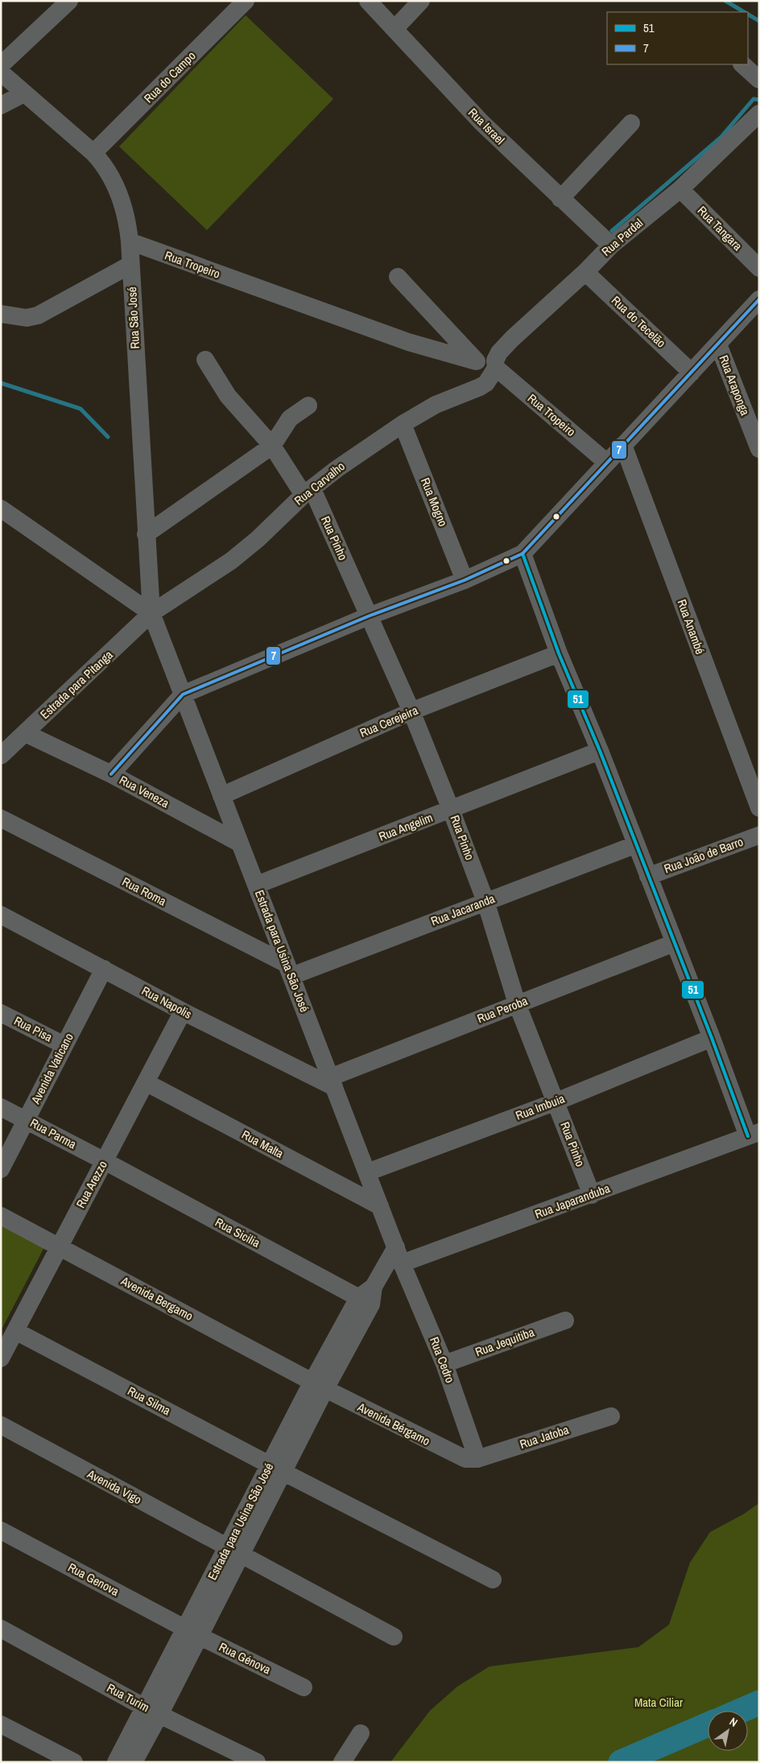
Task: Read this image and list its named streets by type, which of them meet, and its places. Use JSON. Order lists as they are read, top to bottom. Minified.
{"streets":{"street":["Rua do Campo","Rua Israel","Rua Tangara","Rua Pardal","Rua Tropeiro","Rua São José","Rua do Tecelão","Rua Araponga","Rua Carvalho","Rua Mogno","Rua Pinho","Rua Anambé","Estrada para Pitanga","Rua Cerejeira","Rua Veneza","Rua Angelim","Rua João de Barro","Rua Roma","Rua Jacaranda","Estrada para Usina São José","Rua Napolis","Rua Peroba","Rua Pisa","Avenida Vaticano","Rua Imbuia","Rua Parma","Rua Malta","Rua Arezzo","Rua Japaranduba","Rua Sicilia","Avenida Bergamo","Rua Jequitiba","Rua Cedro","Rua Silma","Avenida Bérgamo","Rua Jatoba","Avenida Vigo","Rua Genova","Rua Génova","Rua Turim"]},"crossings":[["Rua do Campo","Rua São José"],["Rua Israel","Rua Pardal"],["Rua Tangara","Rua Pardal"],["Rua Pardal","Rua Tropeiro"],["Rua Pardal","Rua do Tecelão"],["Rua Pardal","Rua Carvalho"],["Rua Tropeiro","Rua São José"],["Rua Tropeiro","Rua Carvalho"],["Rua São José","Rua Carvalho"],["Rua São José","Estrada para Pitanga"],["Rua São José","Estrada para Usina São José"],["Rua Carvalho","Rua Mogno"],["Rua Carvalho","Rua Pinho"],["Rua Carvalho","Estrada para Pitanga"],["Rua Carvalho","Estrada para Usina São José"],["Rua Pinho","Rua Cerejeira"],["Rua Pinho","Rua Angelim"],["Rua Pinho","Rua Jacaranda"],["Rua Pinho","Rua Peroba"],["Rua Pinho","Rua Imbuia"],["Rua Pinho","Rua Japaranduba"],["Estrada para Pitanga","Rua Veneza"],["Estrada para Pitanga","Estrada para Usina São José"],["Rua Cerejeira","Estrada para Usina São José"],["Rua Veneza","Estrada para Usina São José"],["Rua Angelim","Estrada para Usina São José"],["Rua Roma","Rua Jacaranda"],["Rua Roma","Estrada para Usina São José"],["Rua Jacaranda","Estrada para Usina São José"],["Estrada para Usina São José","Rua Napolis"],["Estrada para Usina São José","Rua Peroba"],["Estrada para Usina São José","Rua Imbuia"],["Estrada para Usina São José","Rua Malta"],["Estrada para Usina São José","Rua Japaranduba"],["Estrada para Usina São José","Rua Sicilia"],["Estrada para Usina São José","Avenida Bergamo"],["Estrada para Usina São José","Rua Cedro"],["Estrada para Usina São José","Rua Silma"],["Estrada para Usina São José","Avenida Bérgamo"],["Estrada para Usina São José","Avenida Vigo"],["Estrada para Usina São José","Rua Genova"],["Estrada para Usina São José","Rua Génova"],["Estrada para Usina São José","Rua Turim"],["Rua Napolis","Rua Peroba"],["Rua Napolis","Avenida Vaticano"],["Rua Napolis","Rua Arezzo"],["Rua Pisa","Avenida Vaticano"],["Avenida Vaticano","Rua Parma"],["Rua Parma","Rua Arezzo"],["Rua Parma","Rua Sicilia"],["Rua Malta","Rua Arezzo"],["Rua Arezzo","Rua Sicilia"],["Rua Arezzo","Avenida Bergamo"],["Rua Arezzo","Rua Silma"],["Rua Japaranduba","Rua Cedro"],["Avenida Bergamo","Avenida Bérgamo"],["Rua Jequitiba","Rua Cedro"],["Rua Cedro","Avenida Bérgamo"],["Rua Cedro","Rua Jatoba"],["Avenida Bérgamo","Rua Jatoba"],["Rua Genova","Rua Génova"]],"parks":["Mata Ciliar"],"lines":["transit line 7","transit line 51"],"legend":["51","7"],"north":"top right"}
